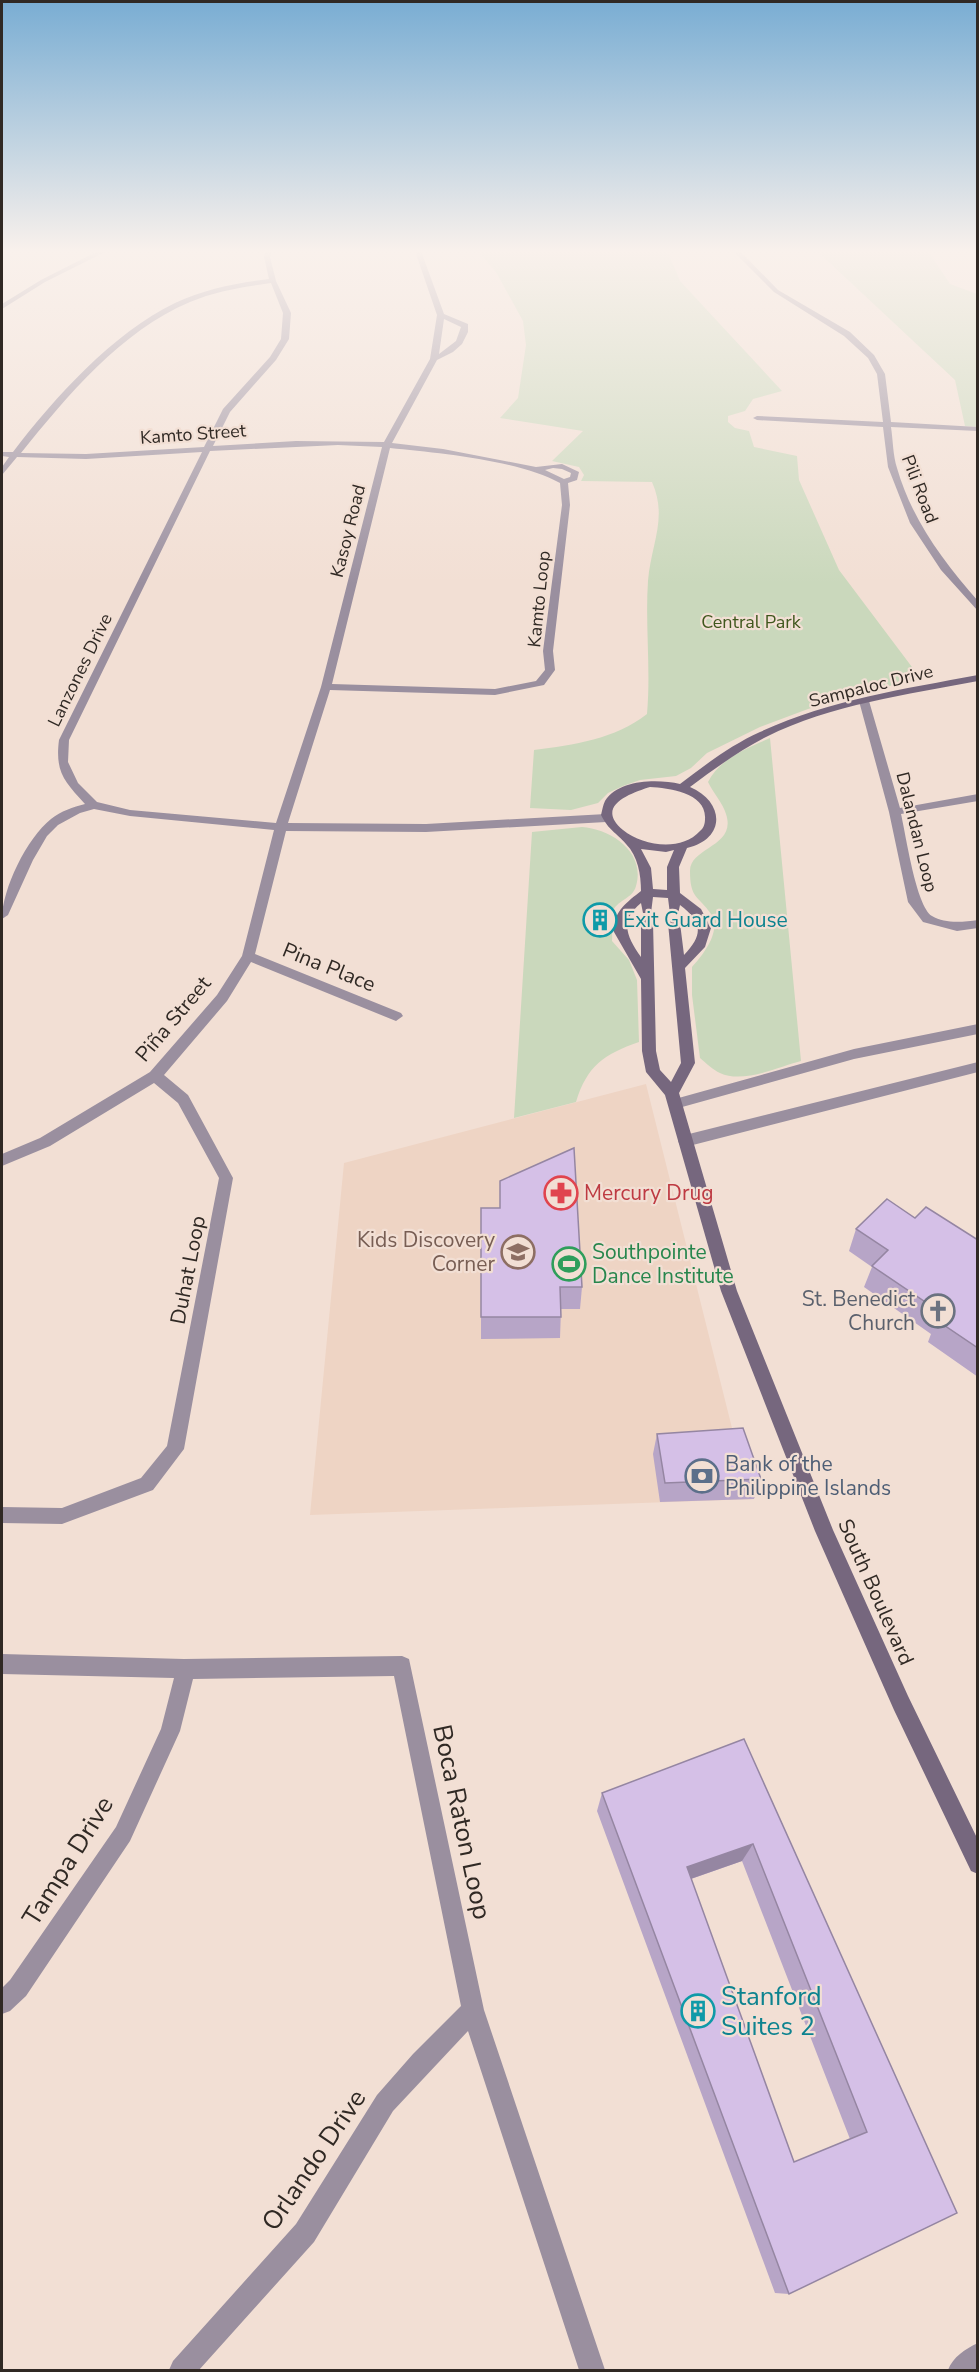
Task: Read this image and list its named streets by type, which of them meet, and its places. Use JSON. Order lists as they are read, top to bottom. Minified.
{"streets":{"street":["Kamto Street","Pili Road","Kasoy Road","Kamto Loop","Lanzones Drive","Sampaloc Drive","Dalandan Loop","Pina Place","Piña Street","Duhat Loop","South Boulevard","Boca Raton Loop","Tampa Drive","Orlando Drive"]},"crossings":[["Kamto Street","Kasoy Road"],["Kamto Street","Lanzones Drive"],["Kasoy Road","Kamto Loop"],["Kasoy Road","Piña Street"],["Sampaloc Drive","Dalandan Loop"],["Sampaloc Drive","South Boulevard"],["Pina Place","Piña Street"],["Piña Street","Duhat Loop"],["Boca Raton Loop","Tampa Drive"],["Boca Raton Loop","Orlando Drive"]],"parks":["Central Park"],"places":{"building":["Exit Guard House","Stanford Suites 2"],"pharmacy":["Mercury Drug"],"school or university":["Kids Discovery Corner"],"sports":["Southpointe Dance Institute"],"church":["St. Benedict Church"],"bank":["Bank of the Philippine Islands"]}}
